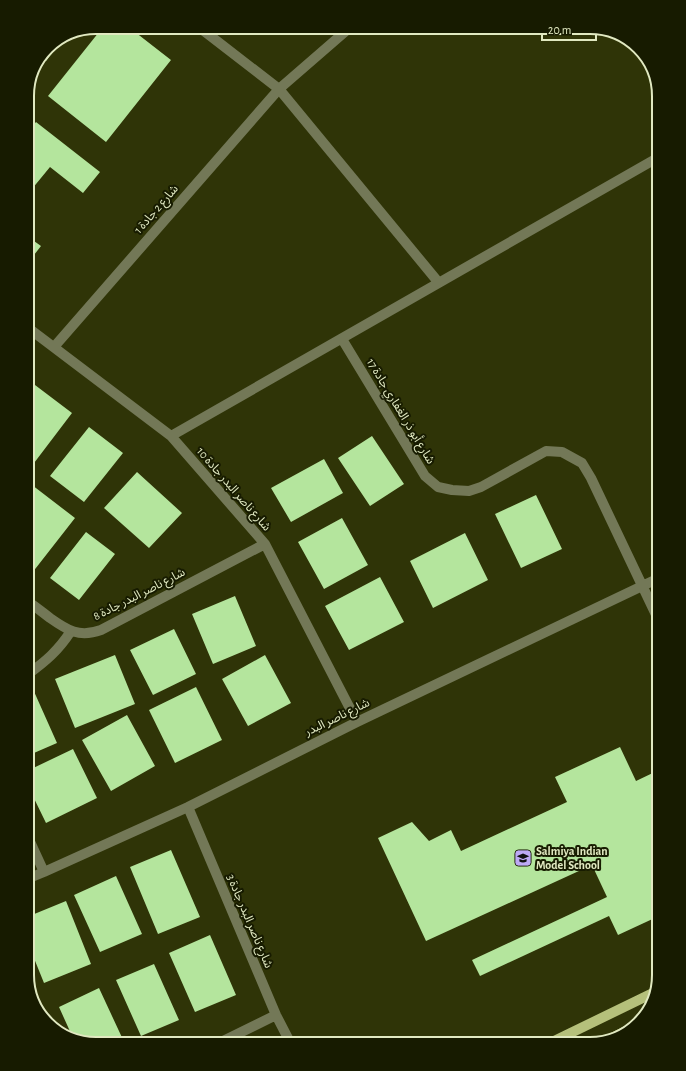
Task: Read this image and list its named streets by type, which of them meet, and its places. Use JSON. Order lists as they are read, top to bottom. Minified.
{"streets":{"street":["شارع 2 جادة 1","شارع أبو ذر الغفاري جادة 17","شارع ناصر البدر جادة 10","شارع ناصر البدر جادة 8","شارع ناصر البدر","شارع ناصر البدر جادة 3"]},"crossings":[["شارع 2 جادة 1","شارع ناصر البدر جادة 10"],["شارع أبو ذر الغفاري جادة 17","شارع ناصر البدر"],["شارع ناصر البدر جادة 10","شارع ناصر البدر جادة 8"],["شارع ناصر البدر جادة 10","شارع ناصر البدر"],["شارع ناصر البدر","شارع ناصر البدر جادة 3"]],"places":{"school or university":["Salmiya Indian Model School"]},"scale_bar":"20 m"}
